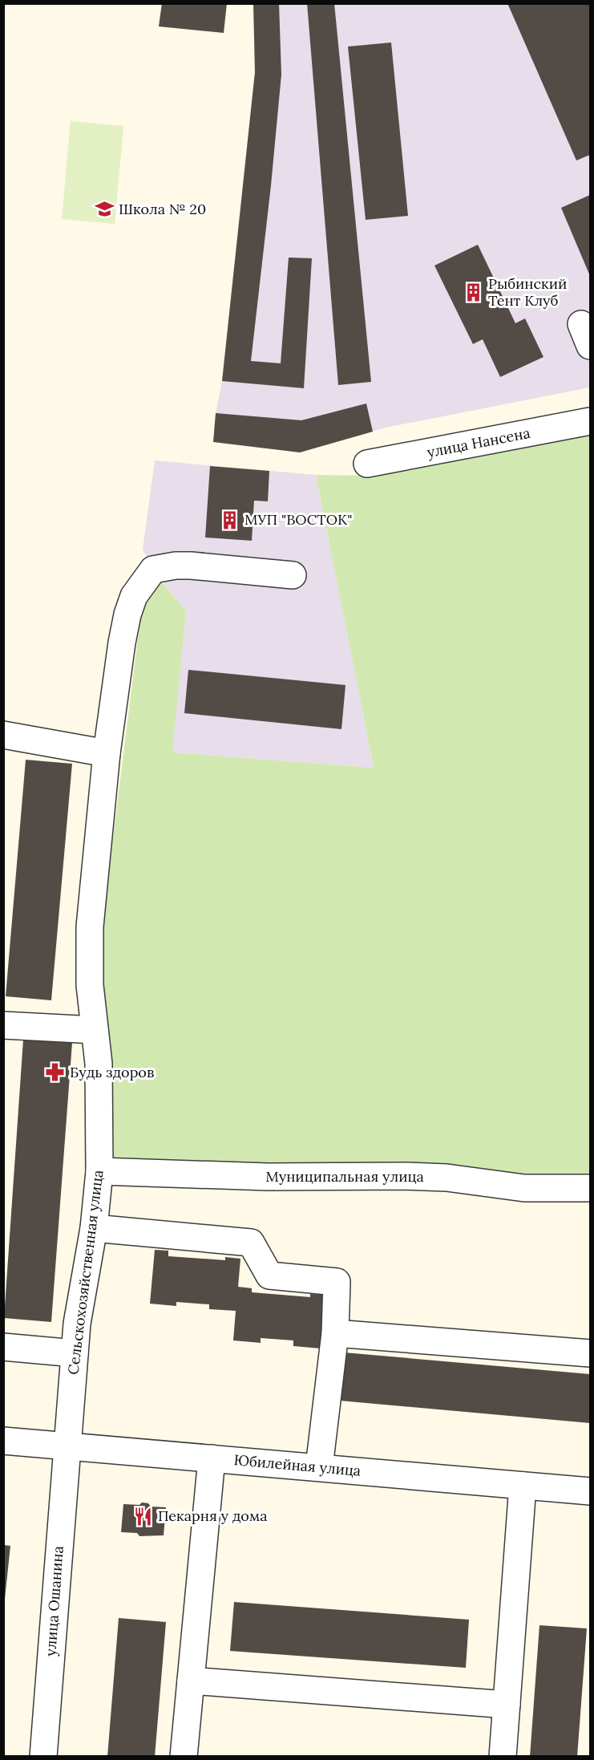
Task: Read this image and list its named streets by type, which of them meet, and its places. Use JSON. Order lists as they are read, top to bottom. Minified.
{"streets":{"street":["улица Нансена","Муниципальная улица","Сельскохозяйственная улица","Юбилейная улица","улица Ошанина"]},"crossings":[["Муниципальная улица","Сельскохозяйственная улица"],["Сельскохозяйственная улица","Юбилейная улица"],["Сельскохозяйственная улица","улица Ошанина"],["Юбилейная улица","улица Ошанина"]],"places":{"school or university":["Школа № 20"],"building":["Рыбинский Тент Клуб","МУП \"ВОСТОК\""],"pharmacy":["Будь здоров"],"restaurant":["Пекарня у дома"]}}
